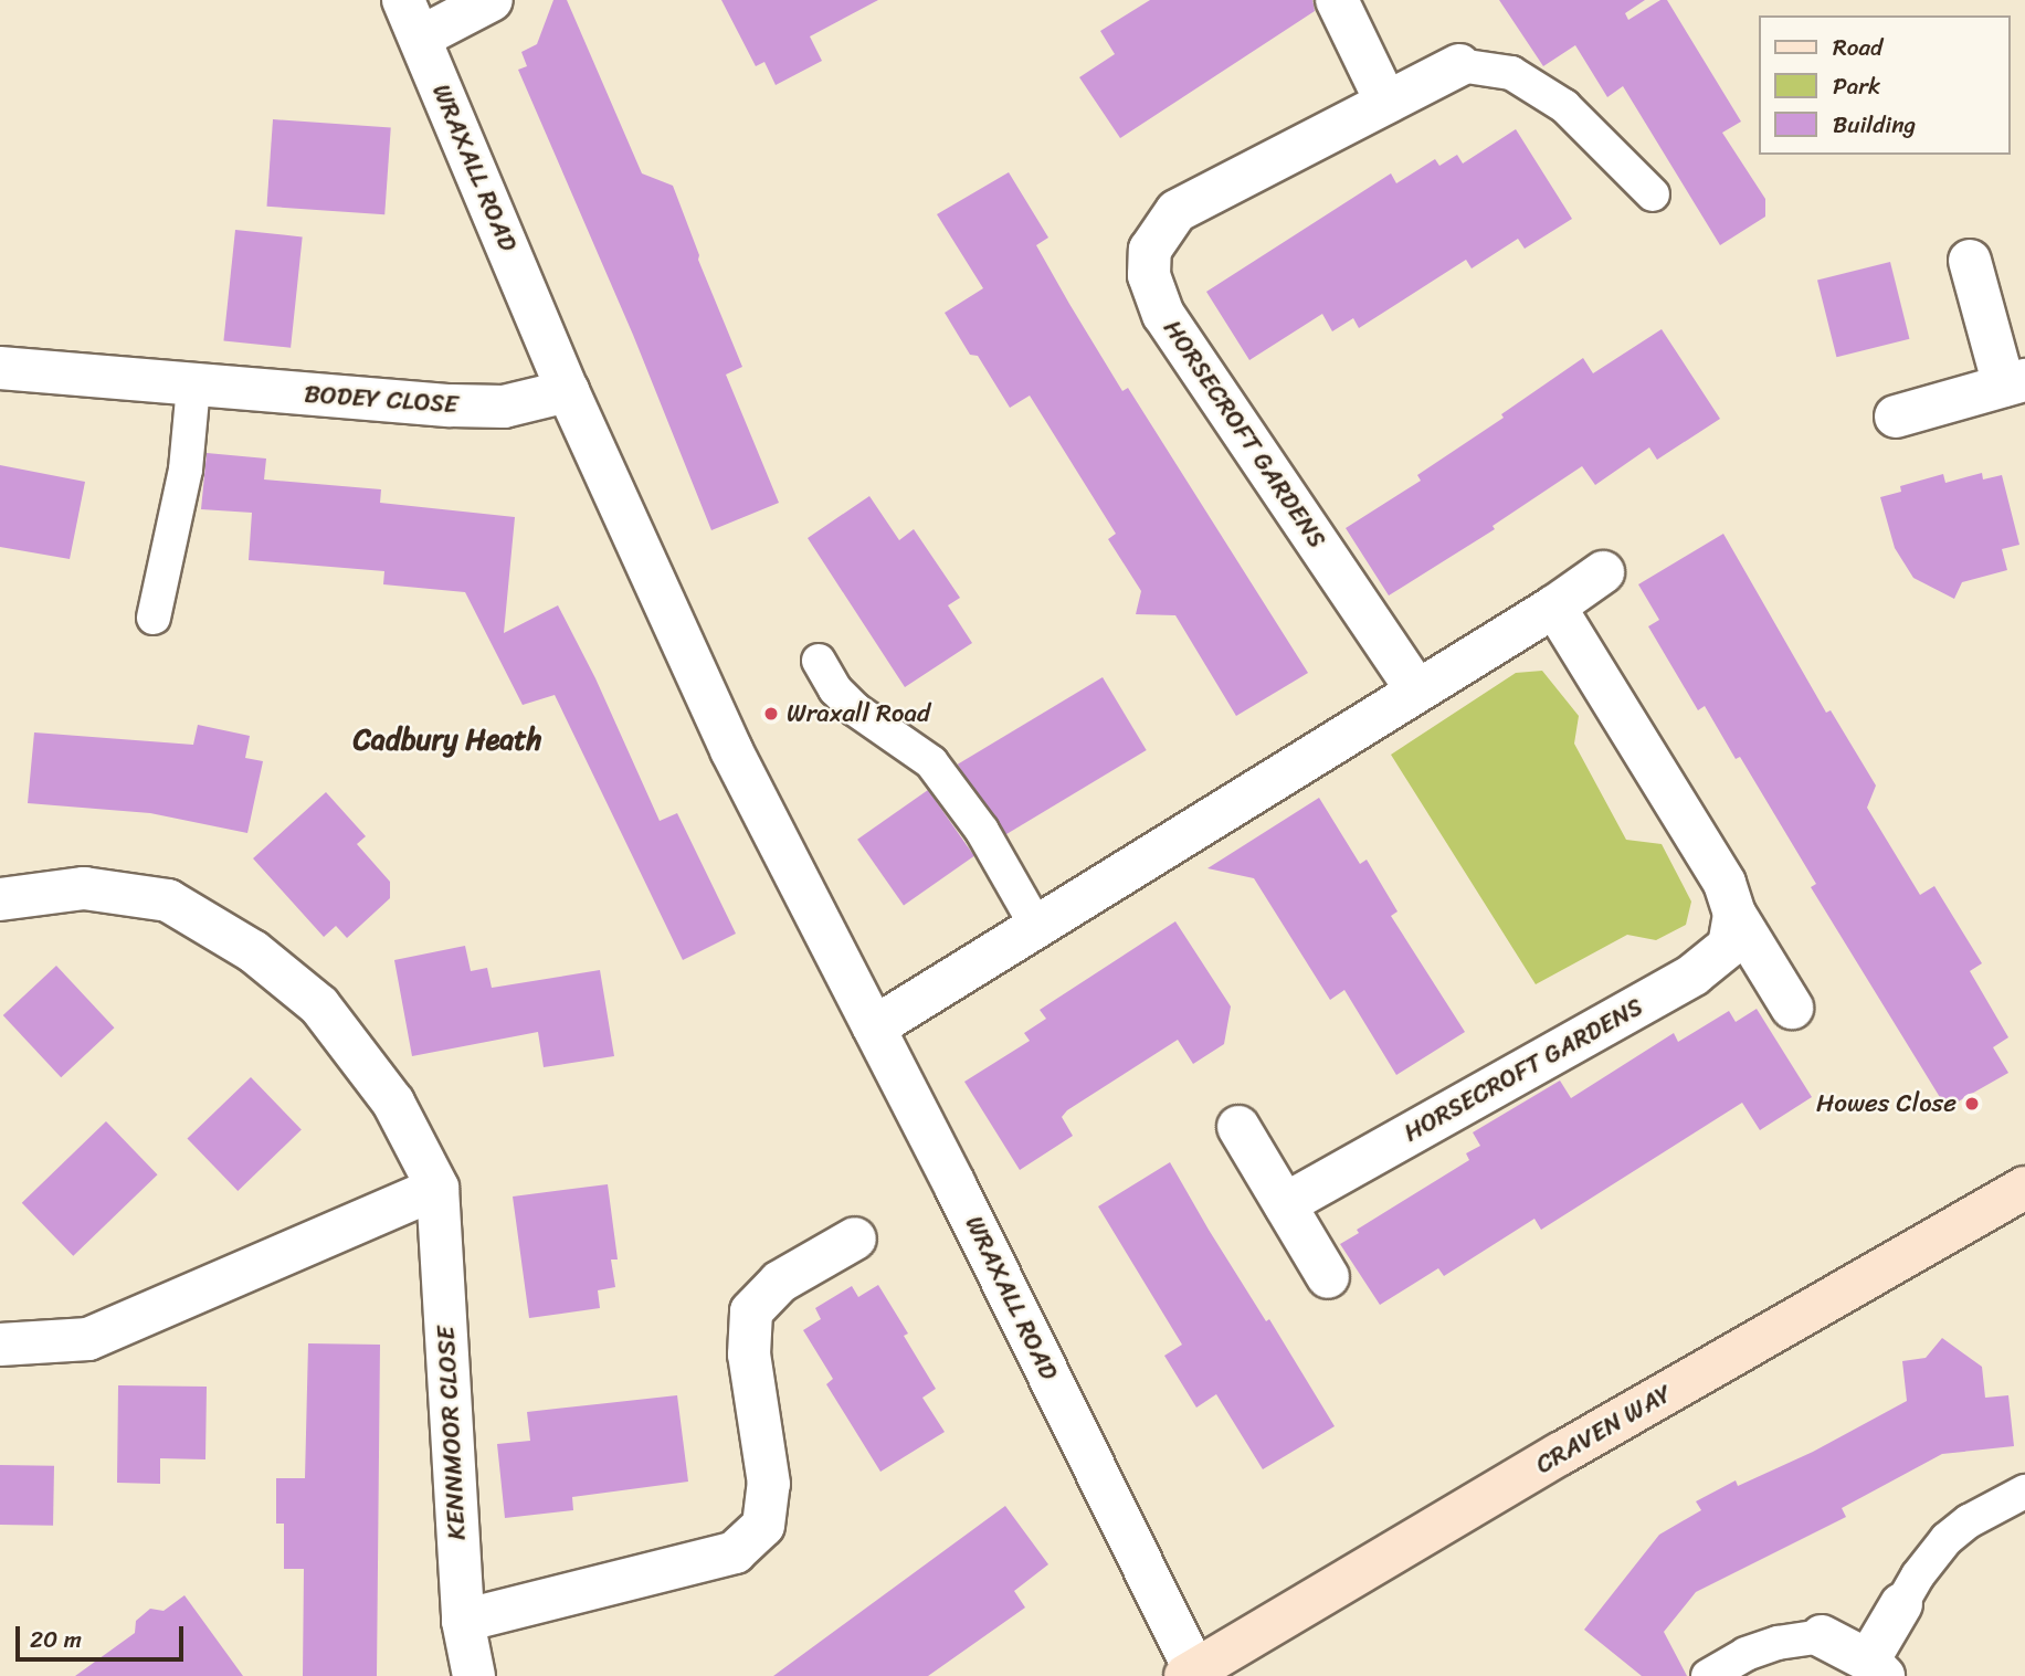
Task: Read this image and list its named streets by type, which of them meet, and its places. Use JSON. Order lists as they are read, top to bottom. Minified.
{"streets":{"street":["WRAXALL ROAD","BODEY CLOSE","HORSECROFT GARDENS","CRAVEN WAY","KENNMOOR CLOSE"]},"crossings":[["WRAXALL ROAD","BODEY CLOSE"],["WRAXALL ROAD","CRAVEN WAY"]],"districts":["Cadbury Heath"],"places":["Wraxall Road","Howes Close"],"legend":["Road","Park","Building"],"scale_bar":"20 m"}
